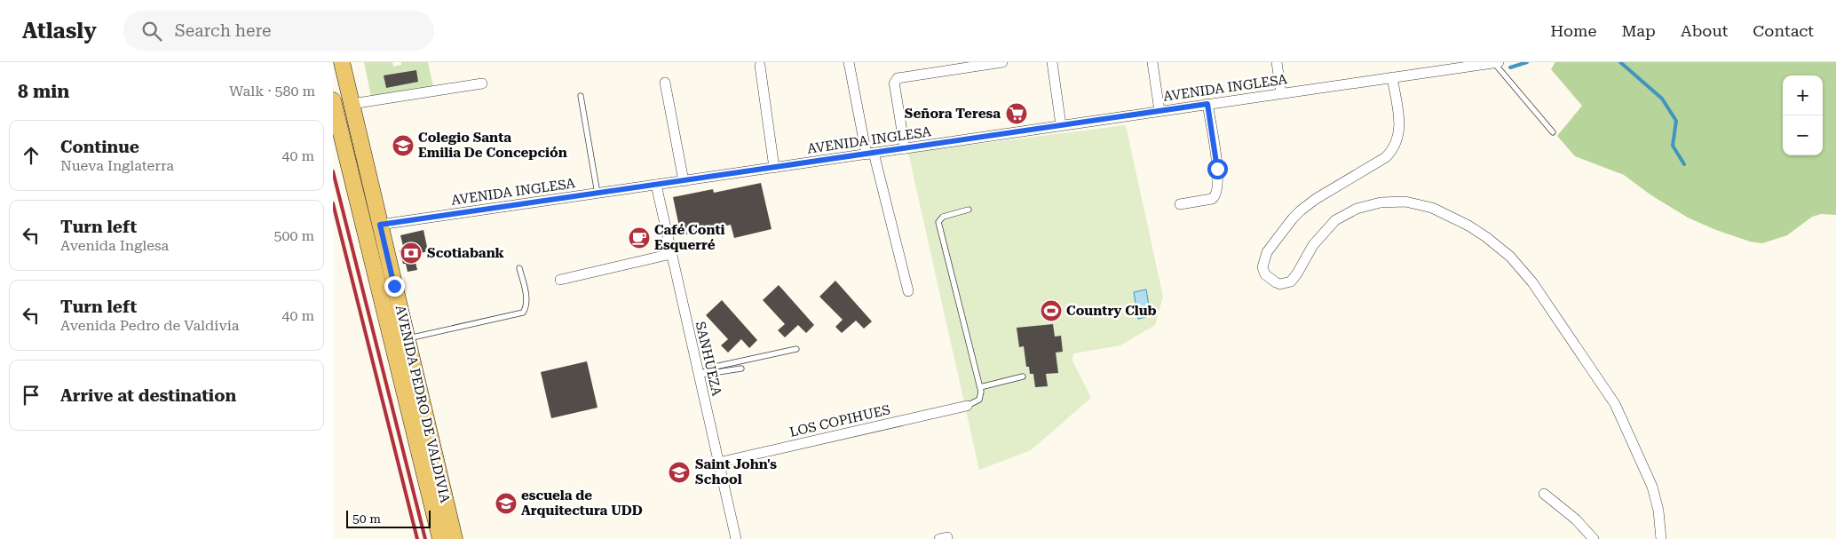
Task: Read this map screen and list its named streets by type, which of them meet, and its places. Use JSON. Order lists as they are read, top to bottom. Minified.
{"streets":{"main road":["AVENIDA PEDRO DE VALDIVIA"],"street":["AVENIDA INGLESA","SANHUEZA","LOS COPIHUES"]},"crossings":[["AVENIDA INGLESA","SANHUEZA"],["AVENIDA INGLESA","AVENIDA PEDRO DE VALDIVIA"],["SANHUEZA","LOS COPIHUES"]],"places":{"supermarket":["Señora Teresa"],"school or university":["Colegio Santa Emilia De Concepción","Saint John's School","escuela de Arquitectura UDD"],"cafe":["Café Conti Esquerré"],"bank":["Scotiabank"],"sports":["Country Club"]},"scale_bar":"50 m","page":{"header":"Atlasly","search":"Search here","nav":["Home","Map","About","Contact"],"heading":["8 min","Walk · 580 m"],"map_buttons":["+","−"],"list":[["Continue","Nueva Inglaterra","40 m"],["Turn left","Avenida Inglesa","500 m"],["Turn left","Avenida Pedro de Valdivia","40 m"],"Arrive at destination"],"scale":"50 m"}}
